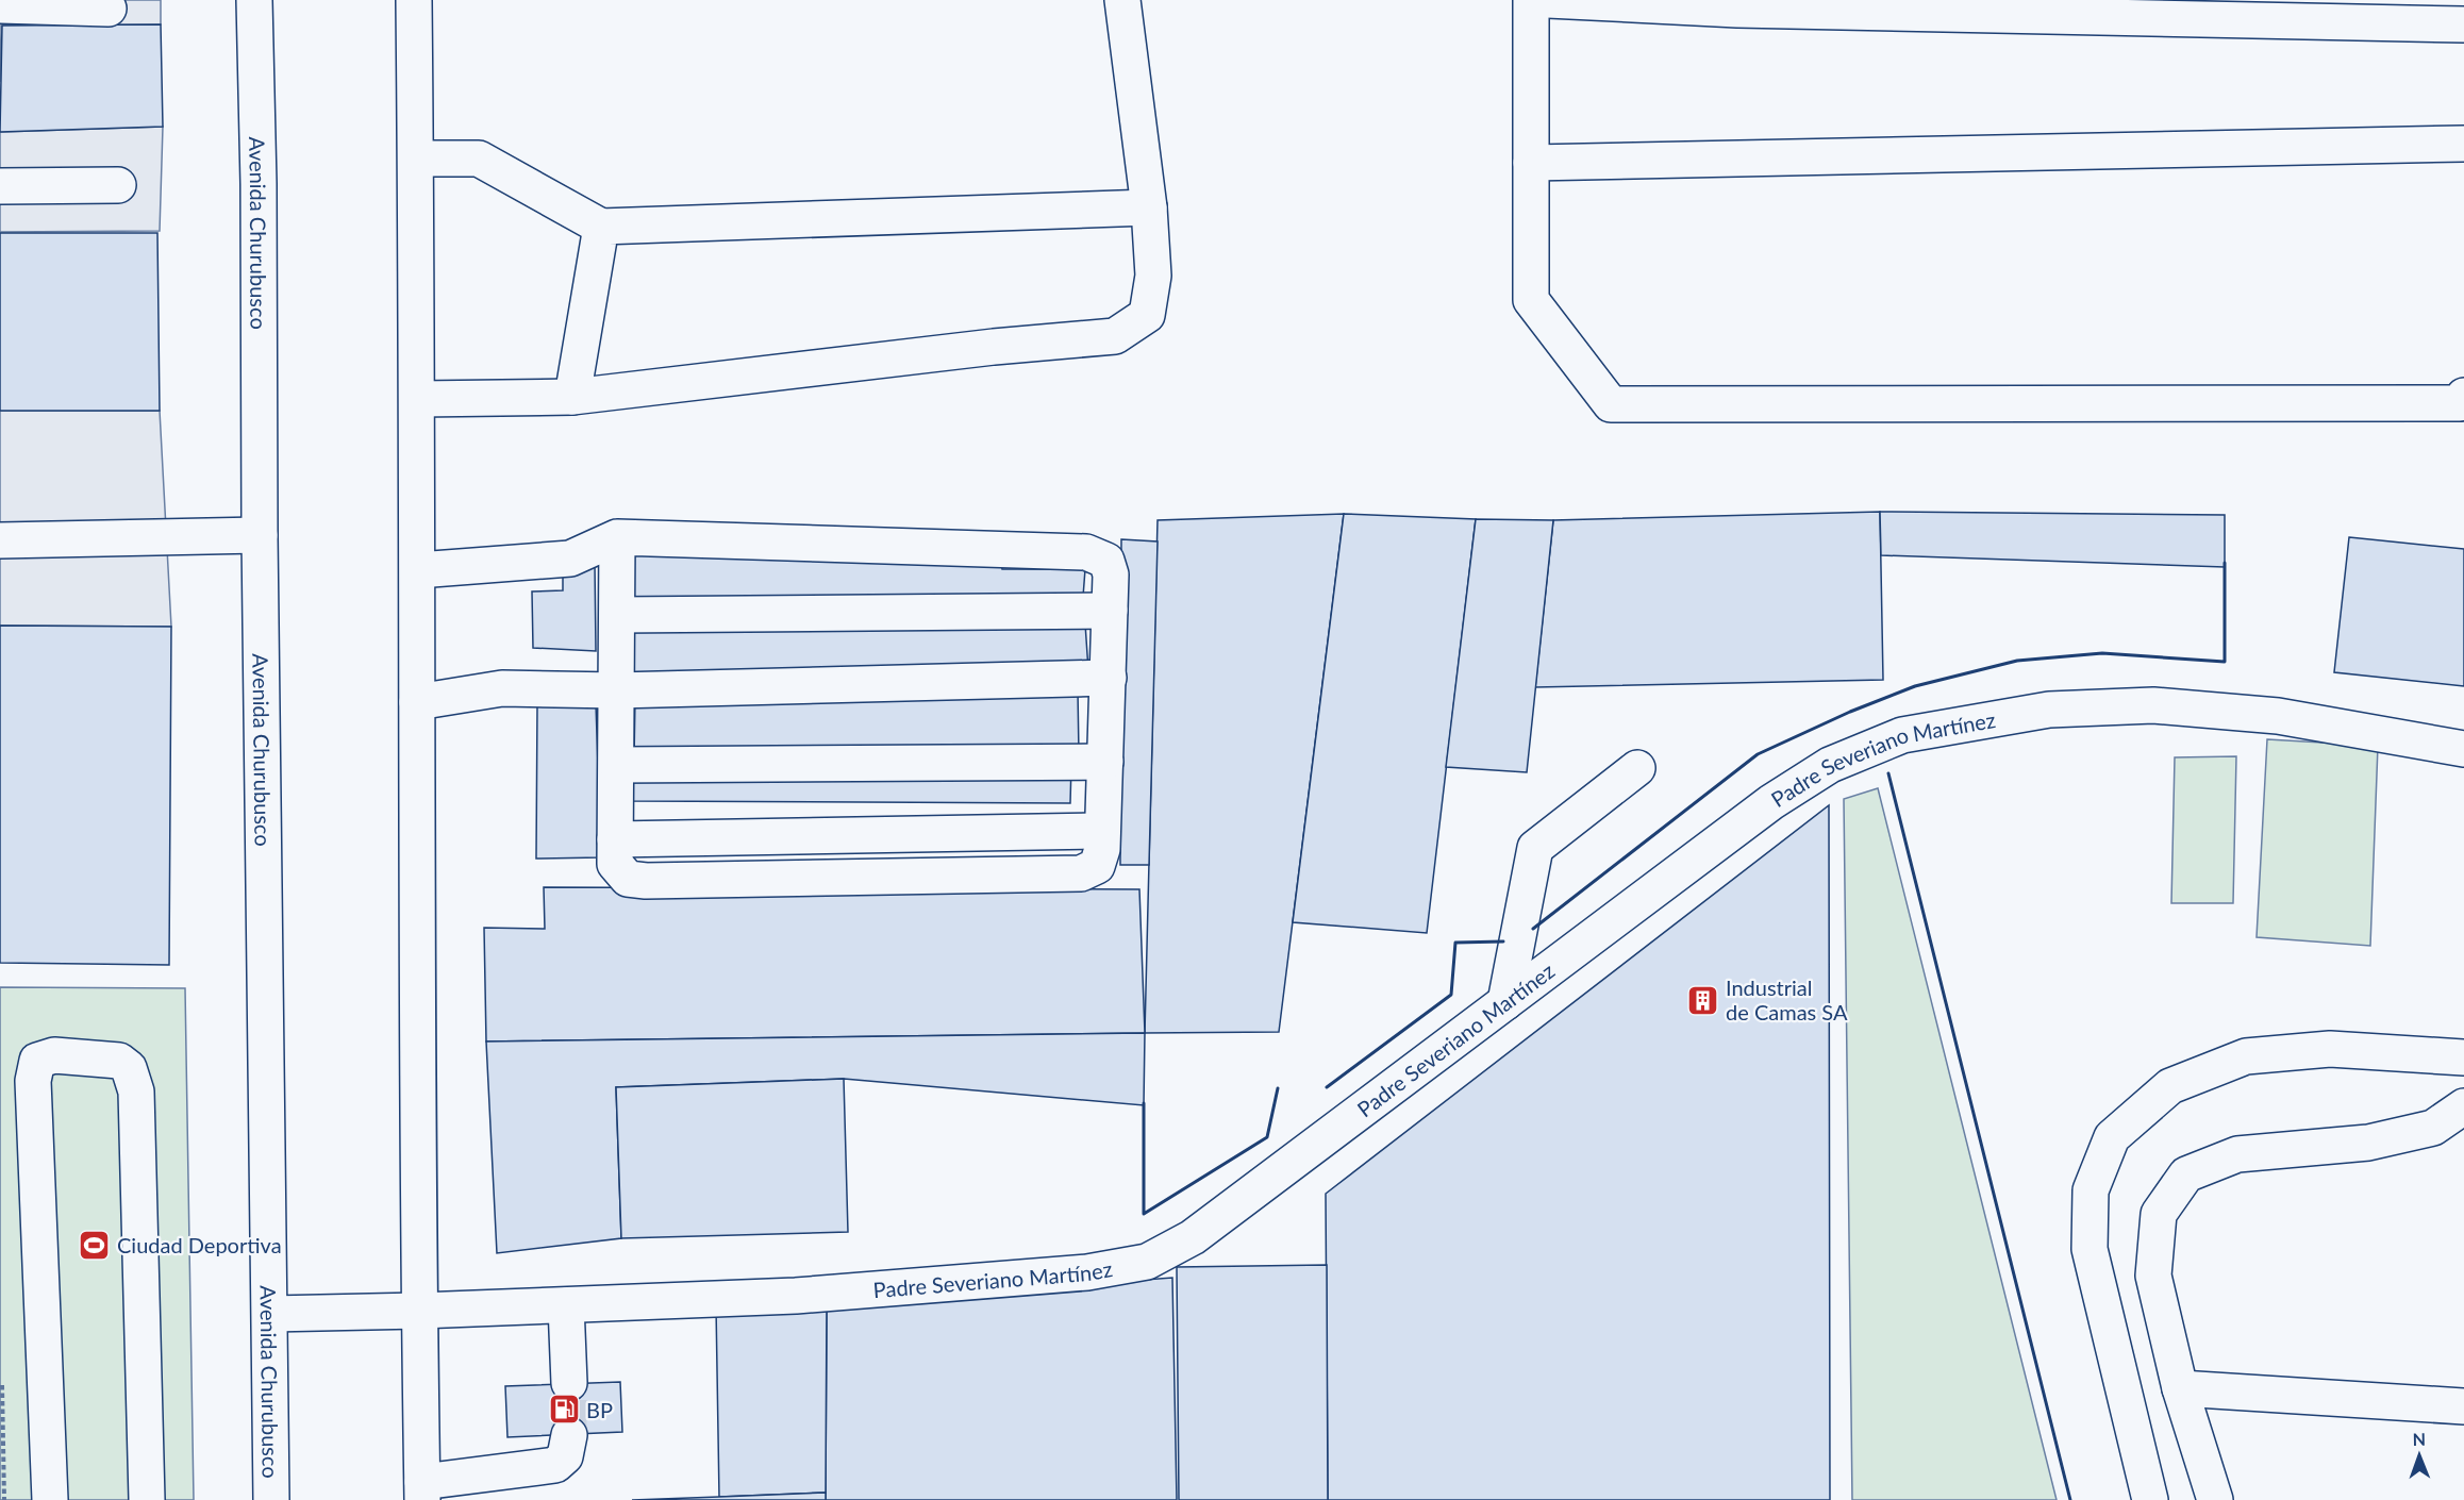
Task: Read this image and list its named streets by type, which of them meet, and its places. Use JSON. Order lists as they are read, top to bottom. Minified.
{"streets":{"main road":["Avenida Churubusco","Padre Severiano Martínez"]},"crossings":[["Avenida Churubusco","Padre Severiano Martínez"]],"places":{"building":["Industrial de Camas SA"],"sports":["Ciudad Deportiva"],"fuel station":["BP"]},"north":"top"}
